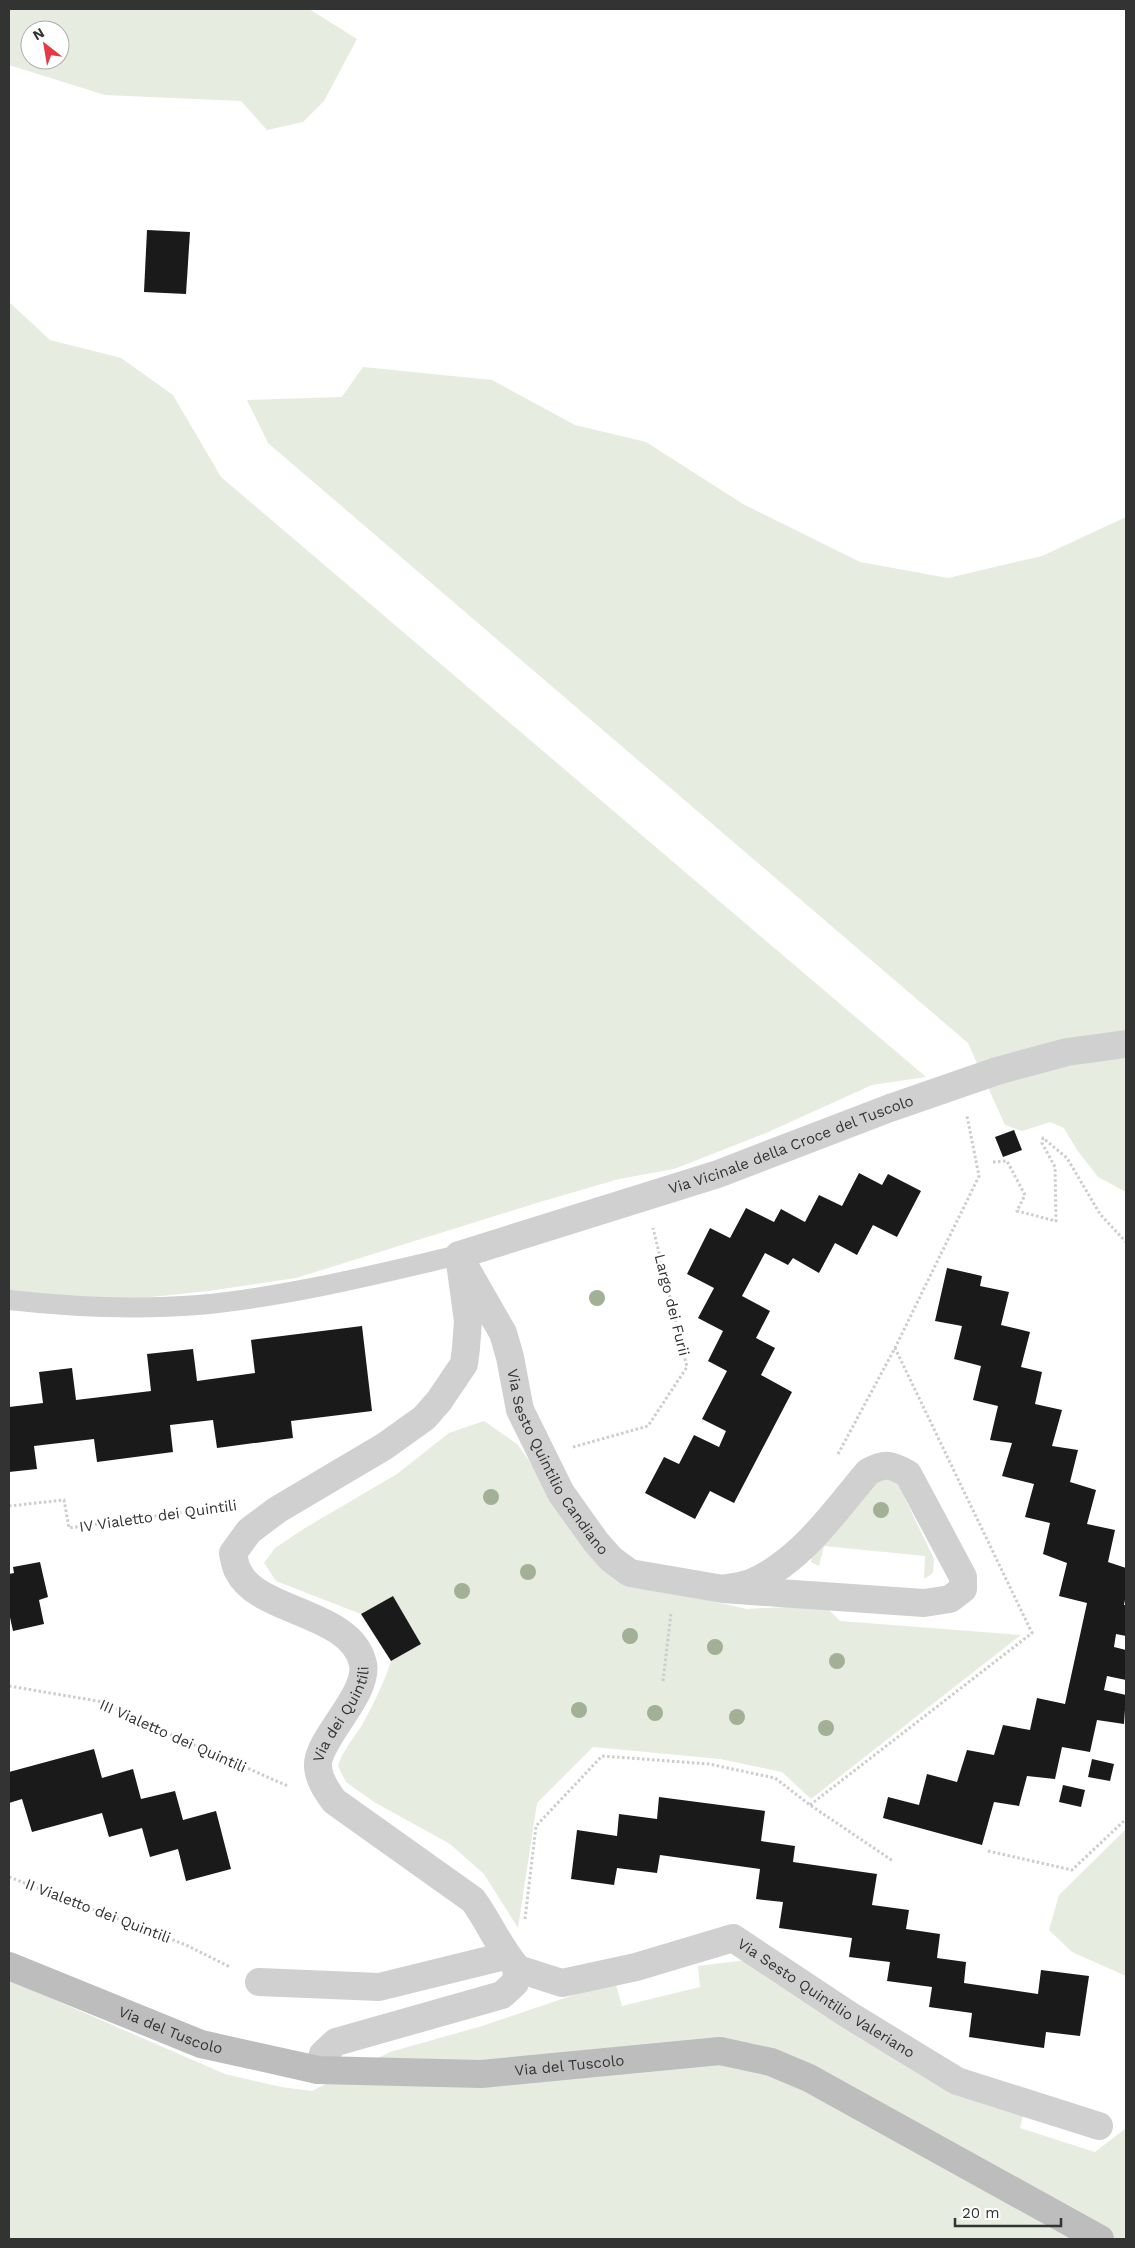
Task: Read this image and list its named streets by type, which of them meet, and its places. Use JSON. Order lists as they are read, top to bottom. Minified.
{"streets":{"street":["Via Vicinale della Croce del Tuscolo","Via Sesto Quintilio Candiano","Via dei Quintili","Via Sesto Quintilio Valeriano","Via del Tuscolo"],"path":["Largo dei Furii","IV Vialetto dei Quintili","III Vialetto dei Quintili","II Vialetto dei Quintili"]},"crossings":[["Via Vicinale della Croce del Tuscolo","Via Sesto Quintilio Candiano"],["Via Vicinale della Croce del Tuscolo","Via dei Quintili"],["Largo dei Furii","Via Sesto Quintilio Candiano"],["Via Sesto Quintilio Candiano","Via dei Quintili"],["Via dei Quintili","III Vialetto dei Quintili"],["Via dei Quintili","Via Sesto Quintilio Valeriano"]],"scale_bar":"20 m","north":"top left"}
